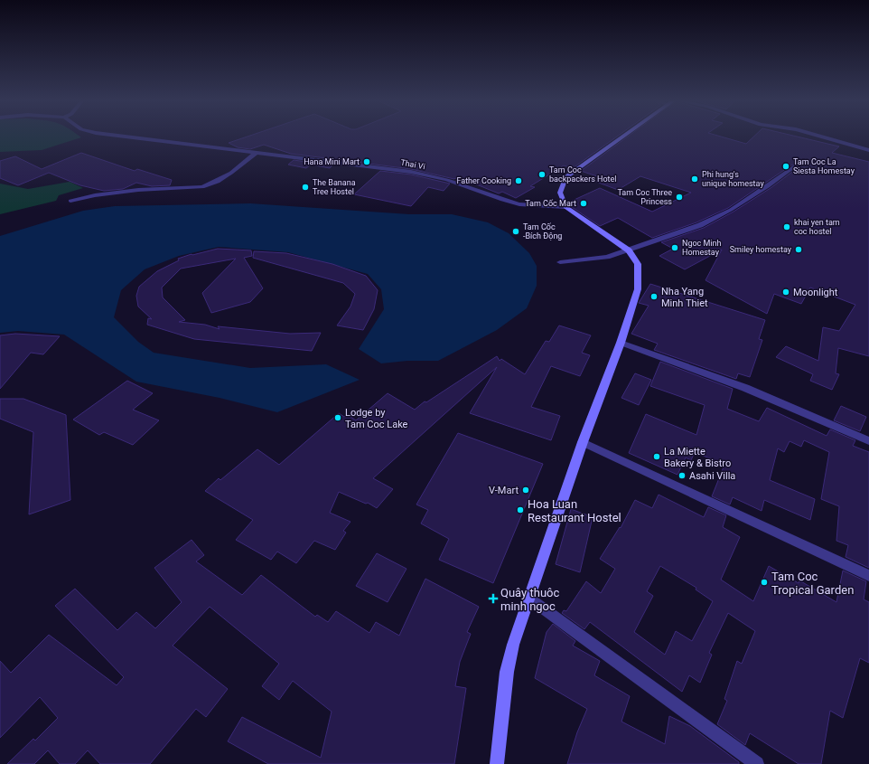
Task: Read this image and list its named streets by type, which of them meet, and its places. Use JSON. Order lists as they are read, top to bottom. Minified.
{"streets":{"street":["Thai Vi"]},"places":{"other":["Hana Mini Mart","Tam Coc La Siesta Homestay","Tam Coc backpackers Hotel","Phi hung's unique homestay","Father Cooking","The Banana Tree Hostel","Tam Coc Three Princess","Tam Cốc Mart","khai yen tam coc hostel","Tam Cốc -Bích Động","Ngoc Minh Homestay","Smiley homestay","Moonlight","Nha Yang Minh Thiet","Lodge by Tam Coc Lake","La Miette Bakery & Bistro","Asahi Villa","V-Mart","Hoa Luan Restaurant Hostel","Tam Coc Tropical Garden"],"health":["Quây thuôc minh ngoc"]}}
